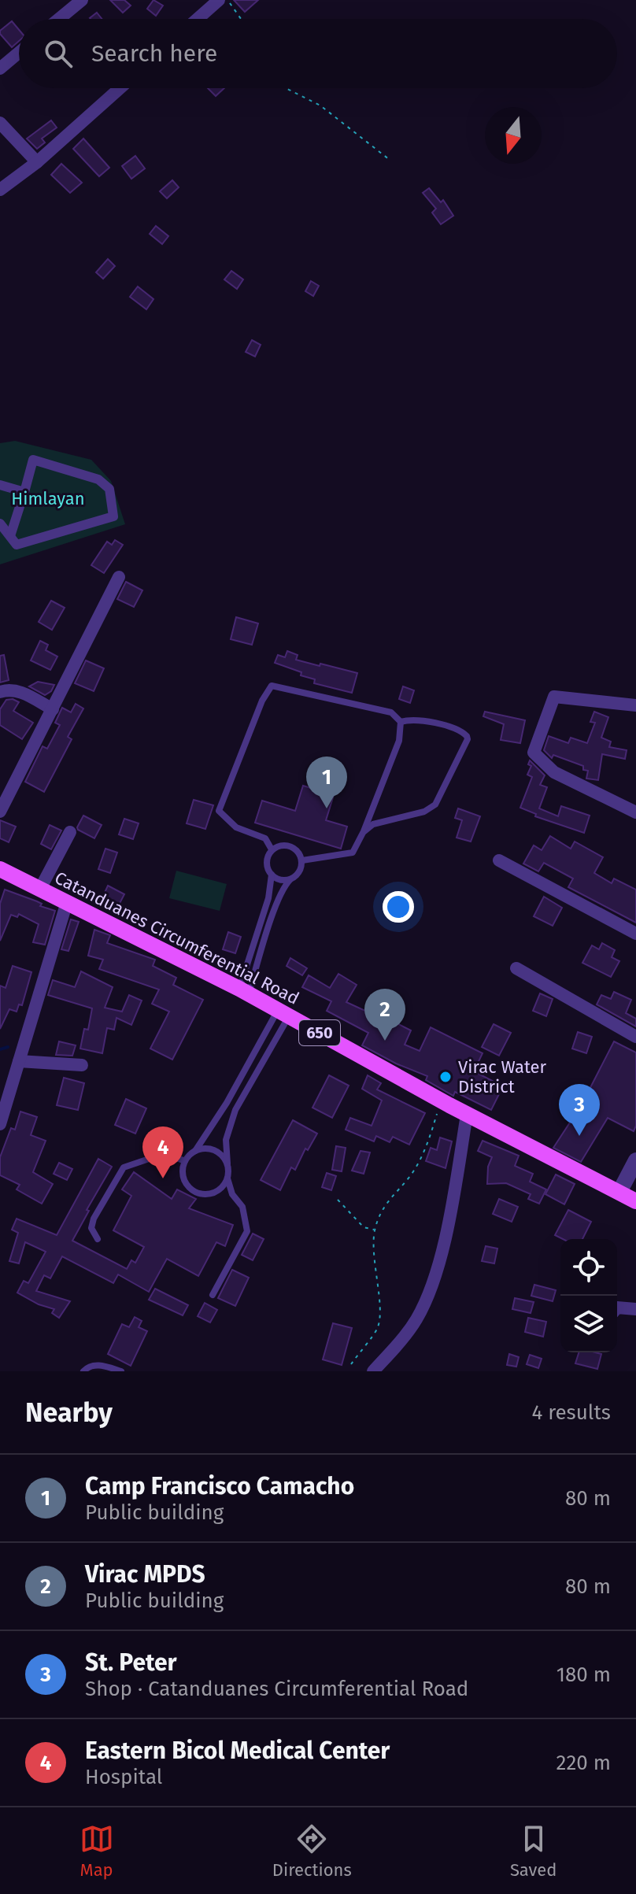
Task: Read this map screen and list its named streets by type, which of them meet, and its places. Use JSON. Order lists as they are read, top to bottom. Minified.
{"streets":{"main road":["Catanduanes Circumferential Road","650"]},"parks":["Himlayan"],"places":["Virac Water District"],"north":"bottom","page":{"search":"Search here","pins":["1","2","3","4"],"heading":["Nearby","4 results"],"list":[{"mark":"1","name":"Camp Francisco Camacho","note":"Public building","value":"80 m"},{"mark":"2","name":"Virac MPDS","note":"Public building","value":"80 m"},{"mark":"3","name":"St. Peter","note":"Shop · Catanduanes Circumferential Road","value":"180 m"},{"mark":"4","name":"Eastern Bicol Medical Center","note":"Hospital","value":"220 m"}],"nav":["Map","Directions","Saved"]}}
